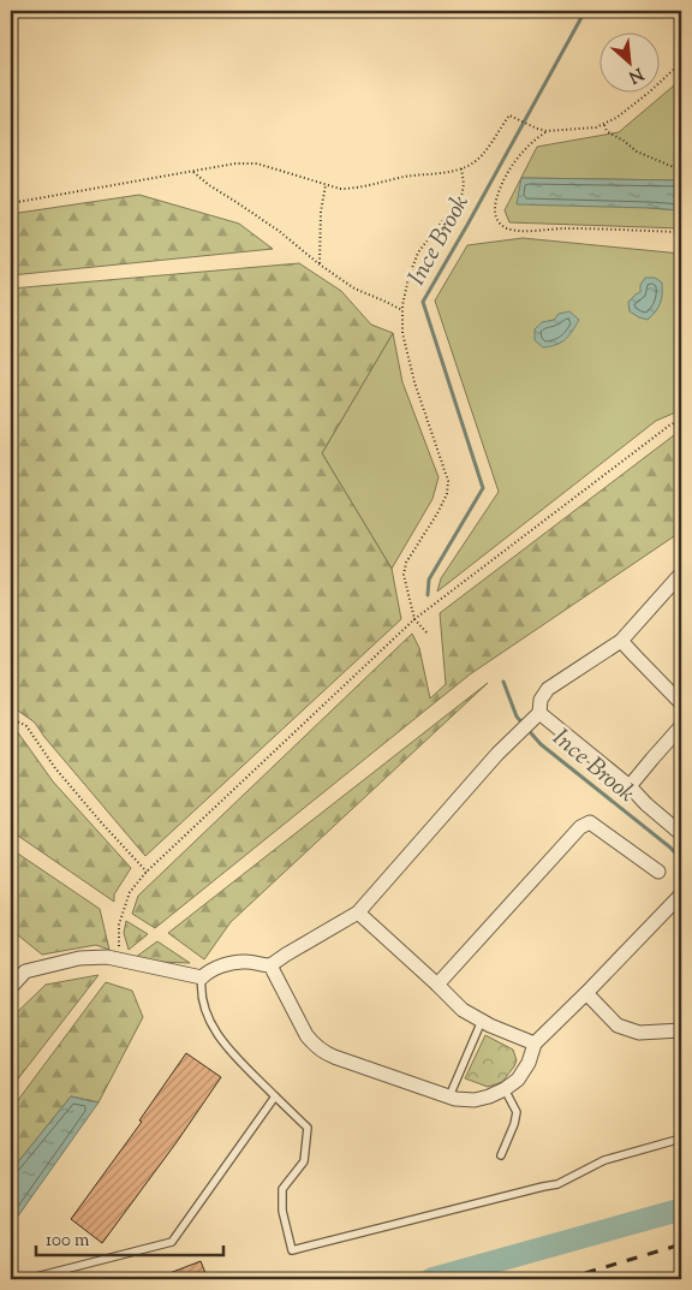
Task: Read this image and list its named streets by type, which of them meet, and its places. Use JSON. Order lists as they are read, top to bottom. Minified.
{"water":["Ince Brook"],"scale_bar":"100 m","north":"bottom right"}
